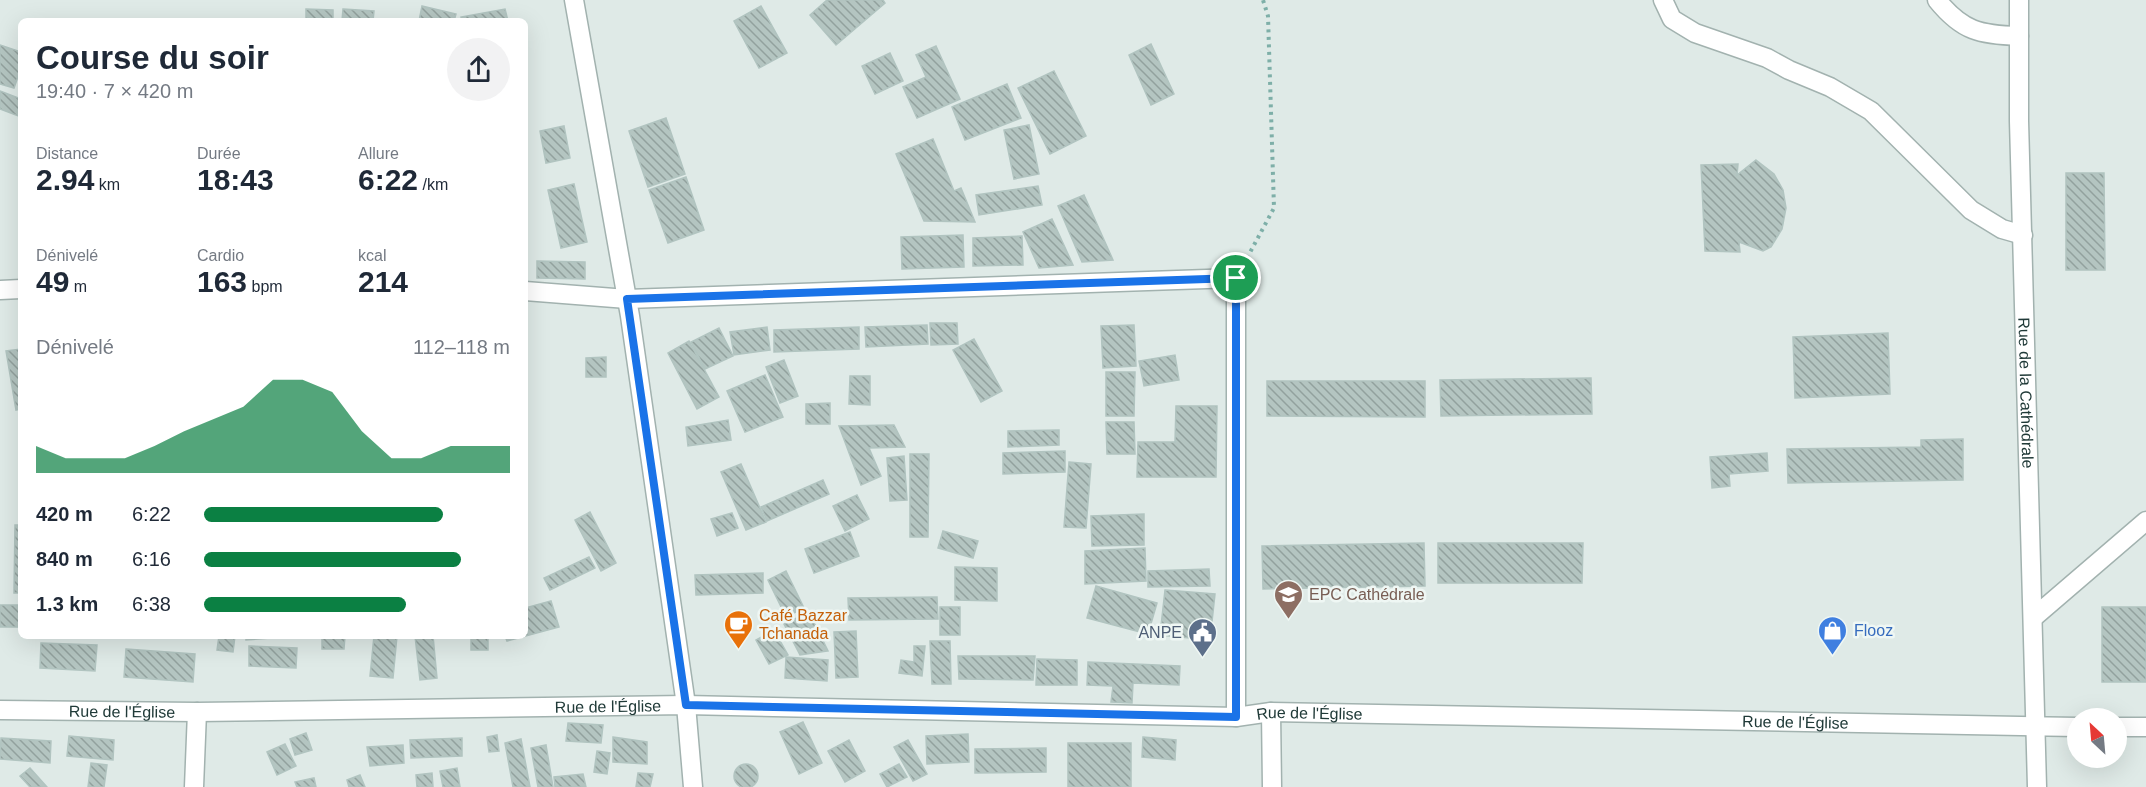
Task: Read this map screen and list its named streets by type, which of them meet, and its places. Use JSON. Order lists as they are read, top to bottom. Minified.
{"streets":{"street":["Rue de la Cathédrale","Rue de l'Église"]},"crossings":[["Rue de la Cathédrale","Rue de l'Église"]],"places":{"school or university":["EPC Cathédrale"],"cafe":["Café Bazzar Tchanada"],"shop":["Flooz"],"public building":["ANPE"]},"north":"top left","page":{"heading":["Course du soir","19:40 · 7 × 420 m"],"stats":[["Distance","2.94 km"],["Durée","18:43"],["Allure","6:22 /km"],["Dénivelé","49 m"],["Cardio","163 bpm"],["kcal","214"]],"chart":["Dénivelé","112–118 m"],"list":[{"name":"420 m","note":"6:22"},{"name":"840 m","note":"6:16"},{"name":"1.3 km","note":"6:38"}]}}
